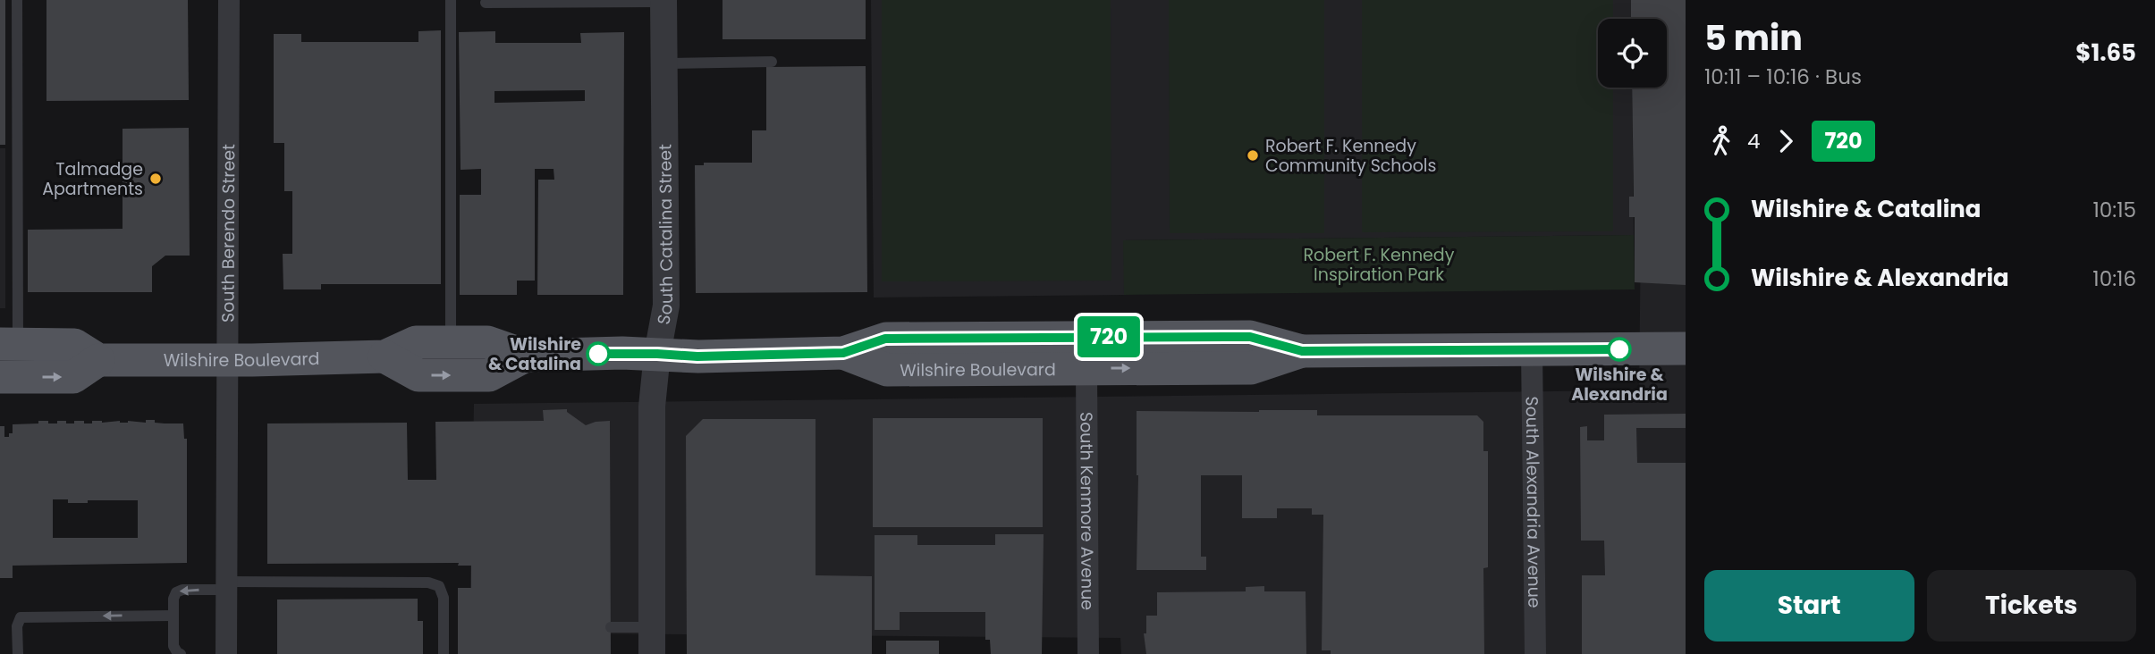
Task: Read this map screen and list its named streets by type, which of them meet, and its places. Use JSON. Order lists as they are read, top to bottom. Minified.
{"streets":{"main road":["Wilshire Boulevard"],"street":["South Berendo Street","South Catalina Street","South Alexandria Avenue","South Kenmore Avenue"]},"crossings":[["South Berendo Street","Wilshire Boulevard"],["South Catalina Street","Wilshire Boulevard"],["Wilshire Boulevard","South Alexandria Avenue"],["Wilshire Boulevard","South Kenmore Avenue"]],"parks":["Robert F. Kennedy Inspiration Park"],"places":["Robert F. Kennedy Community Schools","Talmadge Apartments","Wilshire & Alexandria","Wilshire & Catalina"],"lines":["bus line 720"],"page":{"on_map":"720","heading":["5 min","10:11 – 10:16 · Bus","$1.65"],"legs":["4","720"],"list":[{"name":"Wilshire & Catalina","value":"10:15"},{"name":"Wilshire & Alexandria","value":"10:16"}],"buttons":["Start","Tickets"]}}
